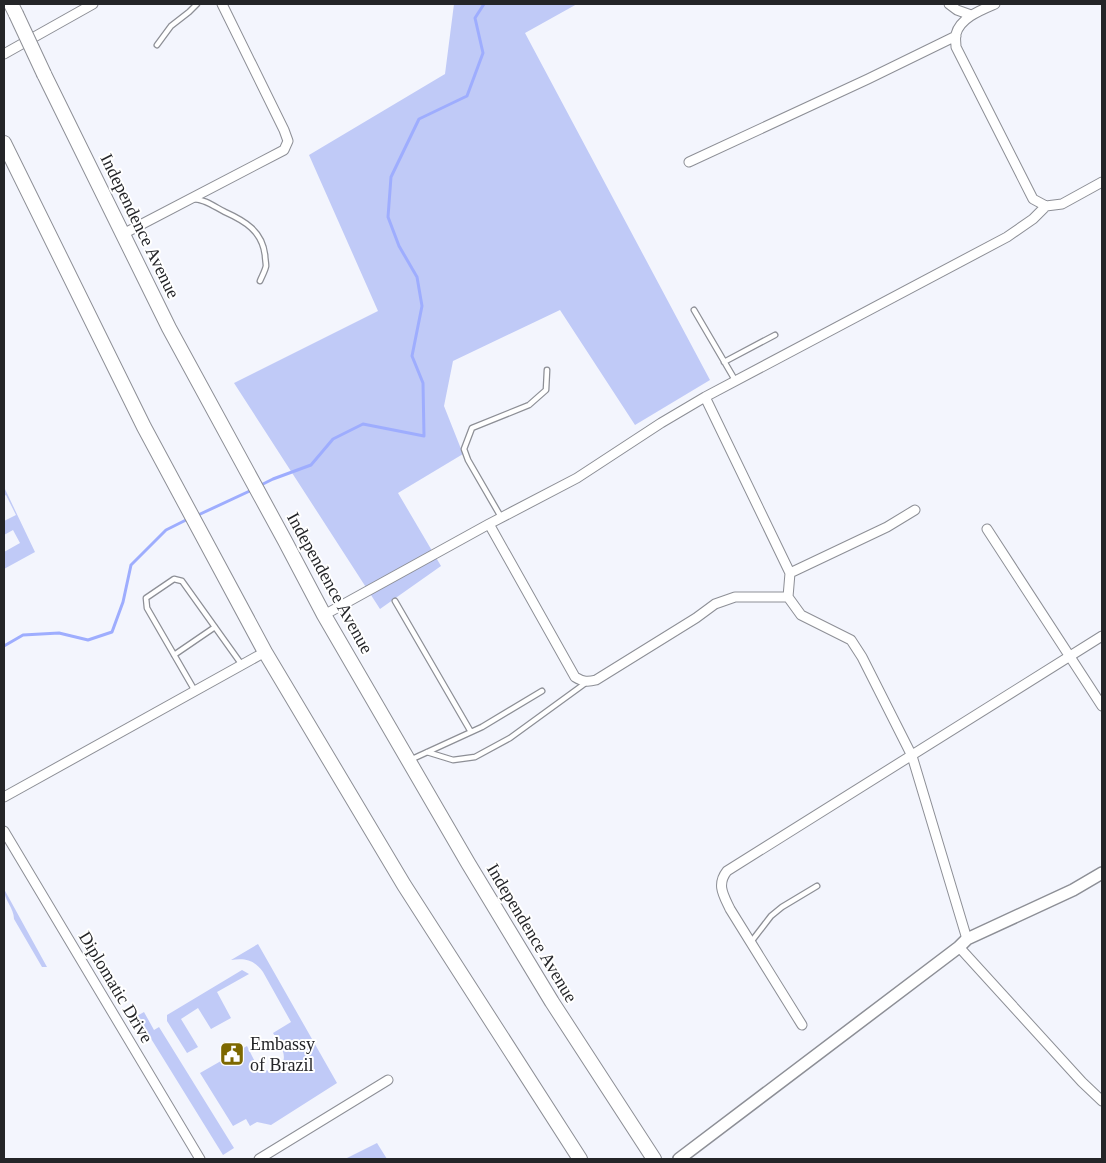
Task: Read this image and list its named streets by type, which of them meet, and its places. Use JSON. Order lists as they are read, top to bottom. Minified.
{"streets":{"main road":["Independence Avenue"],"street":["Diplomatic Drive"]},"places":{"public building":["Embassy of Brazil"]}}
